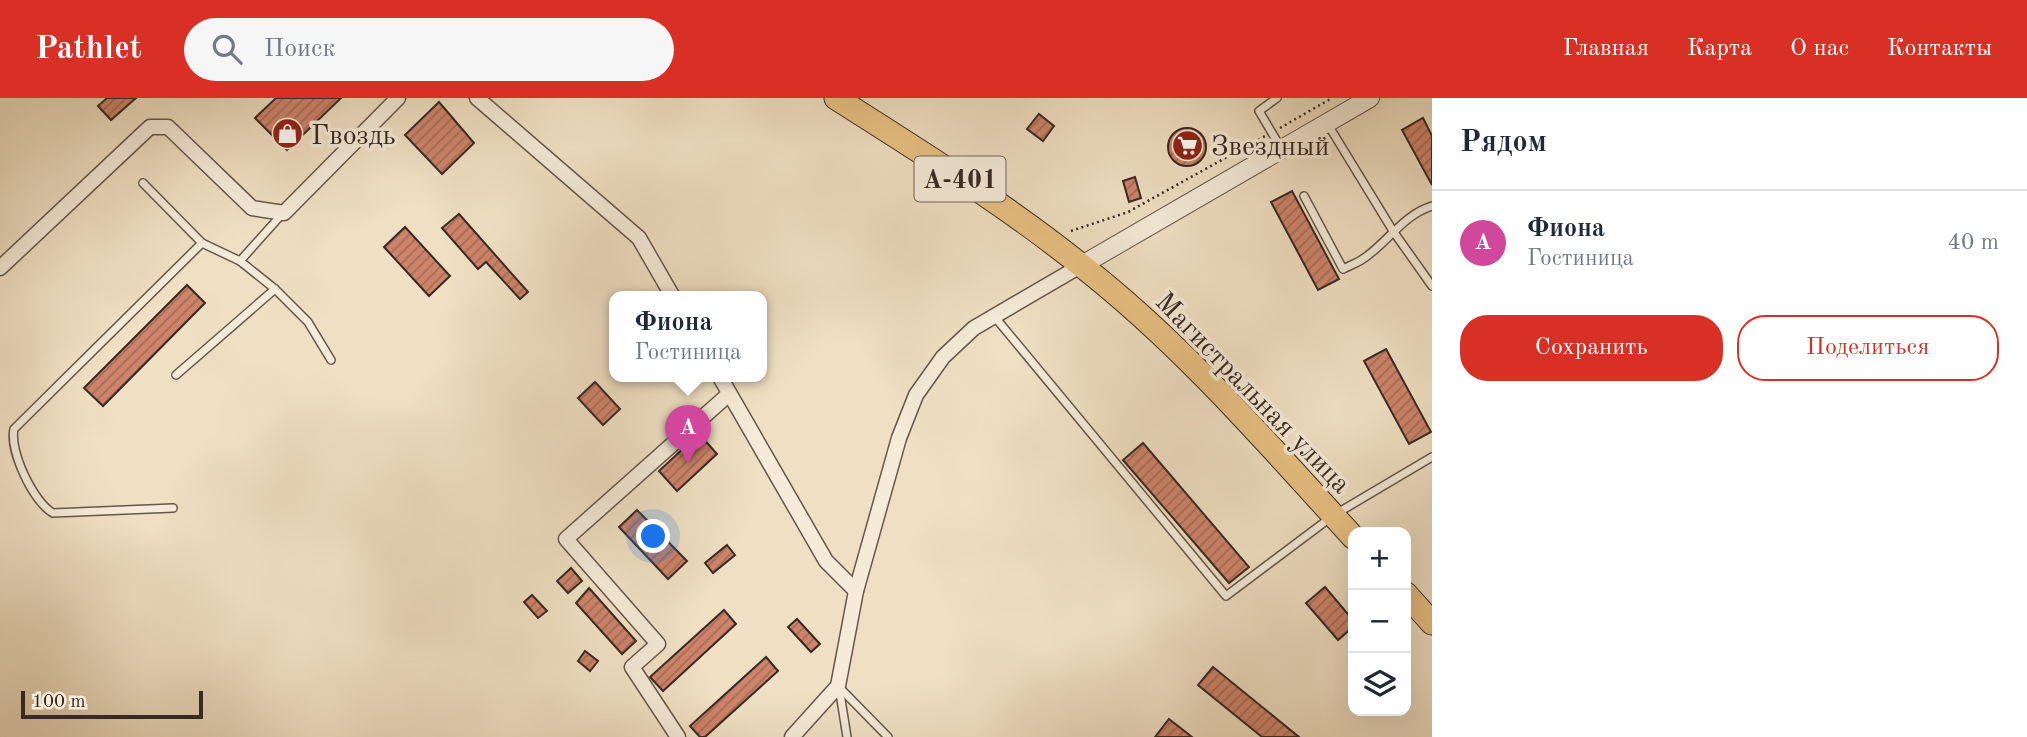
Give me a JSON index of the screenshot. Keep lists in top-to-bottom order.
{
  "streets": {
    "main road": ["А-401", "Магистральная улица"]
  },
  "places": {
    "shop": ["Гвоздь"],
    "supermarket": ["Звездный"]
  },
  "scale_bar": "100 m",
  "page": {
    "header": "Pathlet",
    "search": "Поиск",
    "nav": [
      "Главная",
      "Карта",
      "О нас",
      "Контакты"
    ],
    "heading": "Рядом",
    "list": [
      {
        "mark": "A",
        "name": "Фиона",
        "note": "Гостиница",
        "value": "40 m"
      }
    ],
    "popup": ["Фиона", "Гостиница"],
    "buttons": ["Сохранить", "Поделиться"],
    "pins": "A",
    "map_buttons": ["+", "−"],
    "scale": "100 m"
  }
}
